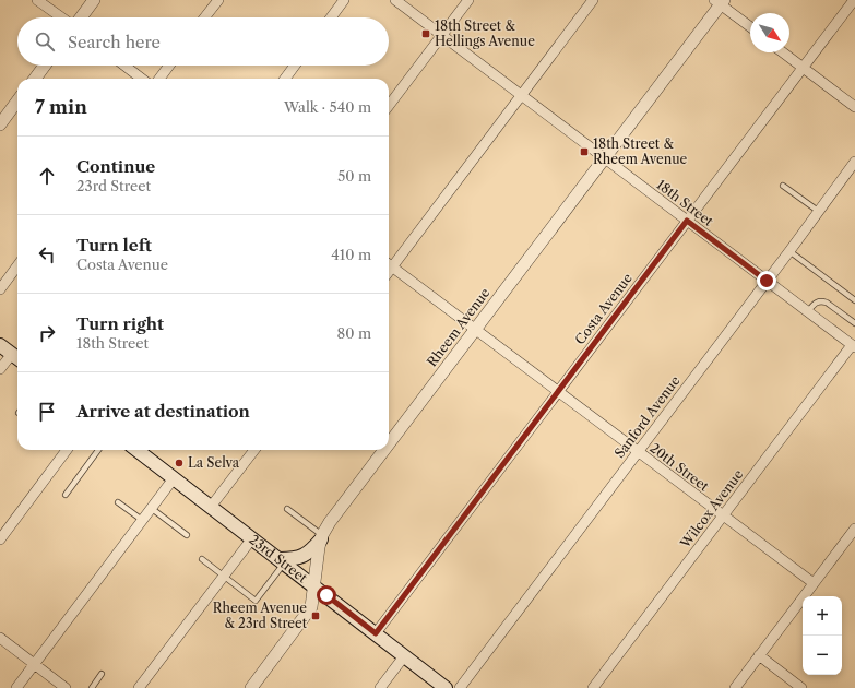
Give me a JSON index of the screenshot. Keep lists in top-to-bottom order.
{
  "streets": {
    "main road": ["23rd Street"],
    "street": [
      "18th Street",
      "Costa Avenue",
      "Rheem Avenue",
      "Sanford Avenue",
      "20th Street",
      "Wilcox Avenue"
    ]
  },
  "crossings": [
    ["18th Street", "Costa Avenue"],
    ["18th Street", "Rheem Avenue"],
    ["18th Street", "Sanford Avenue"],
    ["18th Street", "Wilcox Avenue"],
    ["Costa Avenue", "20th Street"],
    ["Costa Avenue", "23rd Street"],
    ["Rheem Avenue", "20th Street"],
    ["Rheem Avenue", "23rd Street"],
    ["Sanford Avenue", "20th Street"],
    ["20th Street", "Wilcox Avenue"]
  ],
  "places": {
    "transit": ["18th Street & Hellings Avenue", "18th Street & Rheem Avenue", "Rheem Avenue & 23rd Street"],
    "other": ["La Selva"]
  },
  "north": "bottom right",
  "page": {
    "search": "Search here",
    "heading": ["7 min", "Walk · 540 m"],
    "list": [
      ["Continue", "23rd Street", "50 m"],
      ["Turn left", "Costa Avenue", "410 m"],
      ["Turn right", "18th Street", "80 m"],
      "Arrive at destination"
    ],
    "map_buttons": ["+", "−"]
  }
}
